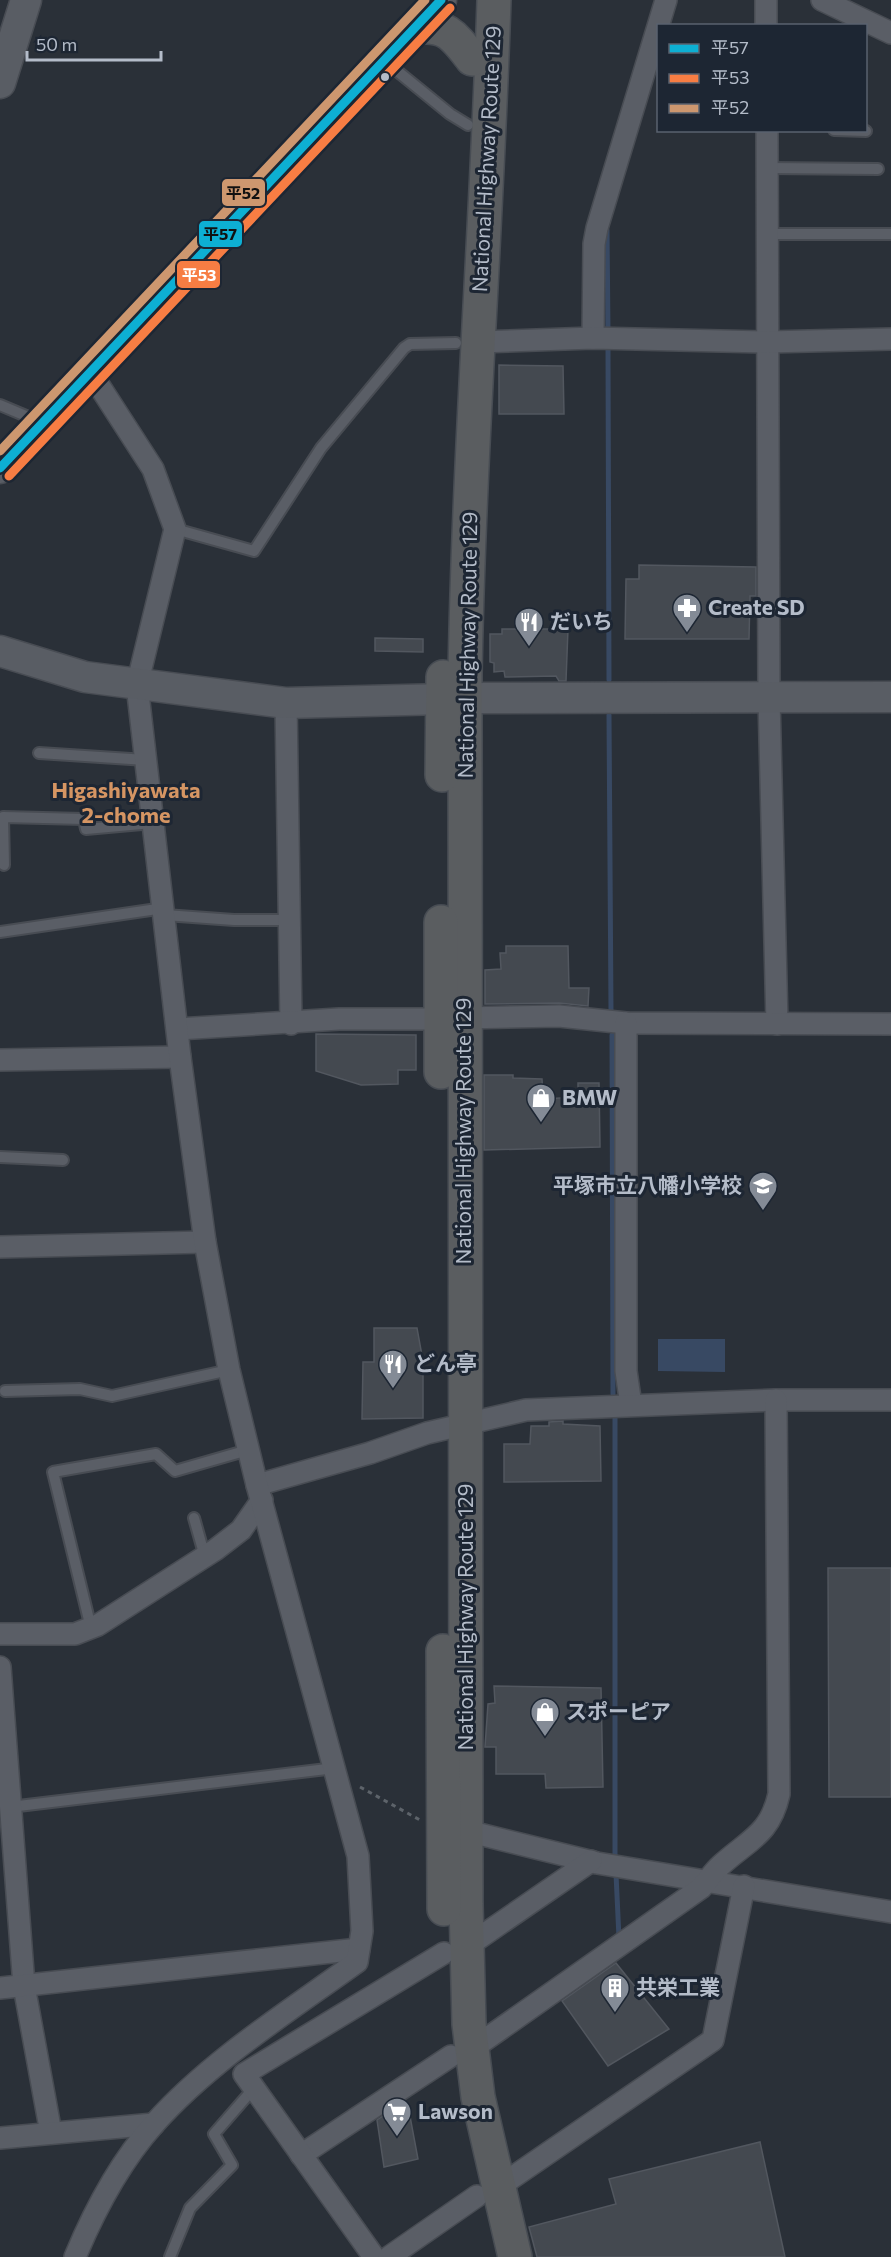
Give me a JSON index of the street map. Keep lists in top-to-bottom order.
{
  "streets": {
    "highway": ["National Highway Route 129"]
  },
  "districts": ["Higashiyawata 2-chome"],
  "places": {
    "pharmacy": ["Create SD"],
    "restaurant": ["だいち", "どん亭"],
    "shop": ["BMW", "スポーピア"],
    "school or university": ["平塚市立八幡小学校"],
    "building": ["共栄工業"],
    "supermarket": ["Lawson"]
  },
  "lines": ["transit line 平57", "transit line 平52", "transit line 平53"],
  "legend": ["平57", "平53", "平52"],
  "scale_bar": "50 m"
}
